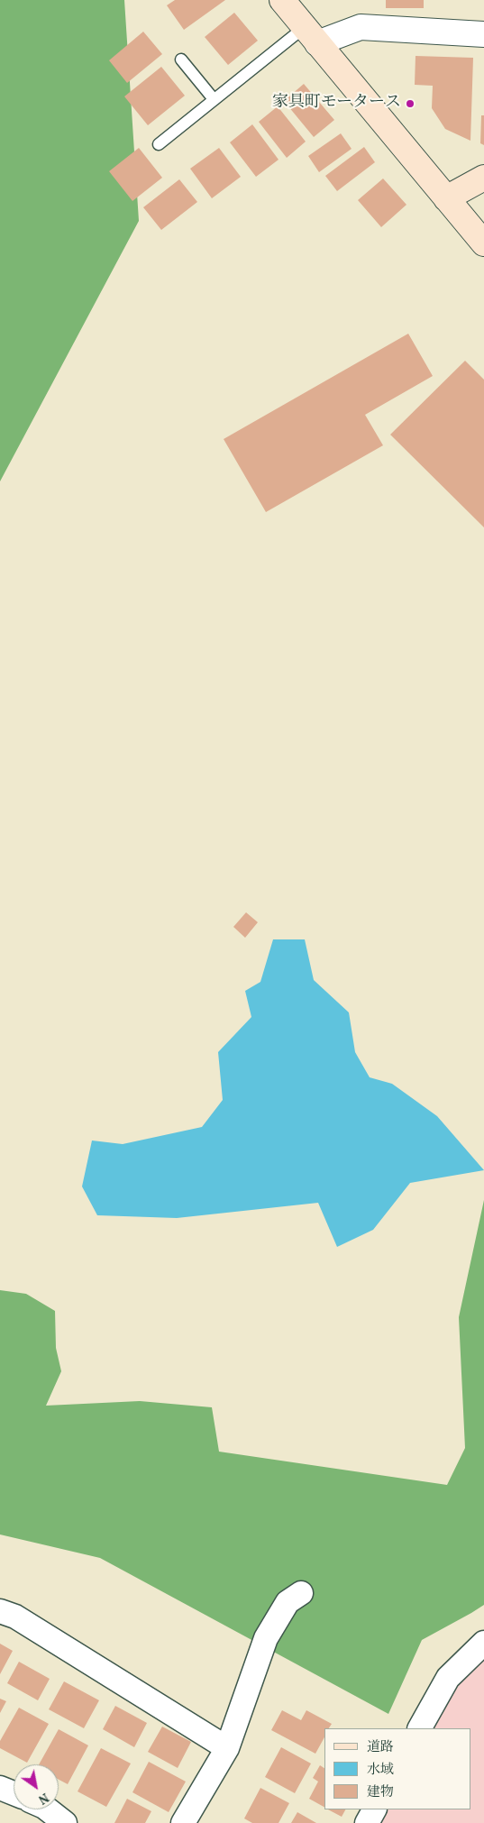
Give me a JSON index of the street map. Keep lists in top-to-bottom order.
{
  "places": ["家具町モータース"],
  "legend": ["道路", "水域", "建物"],
  "north": "bottom right"
}
